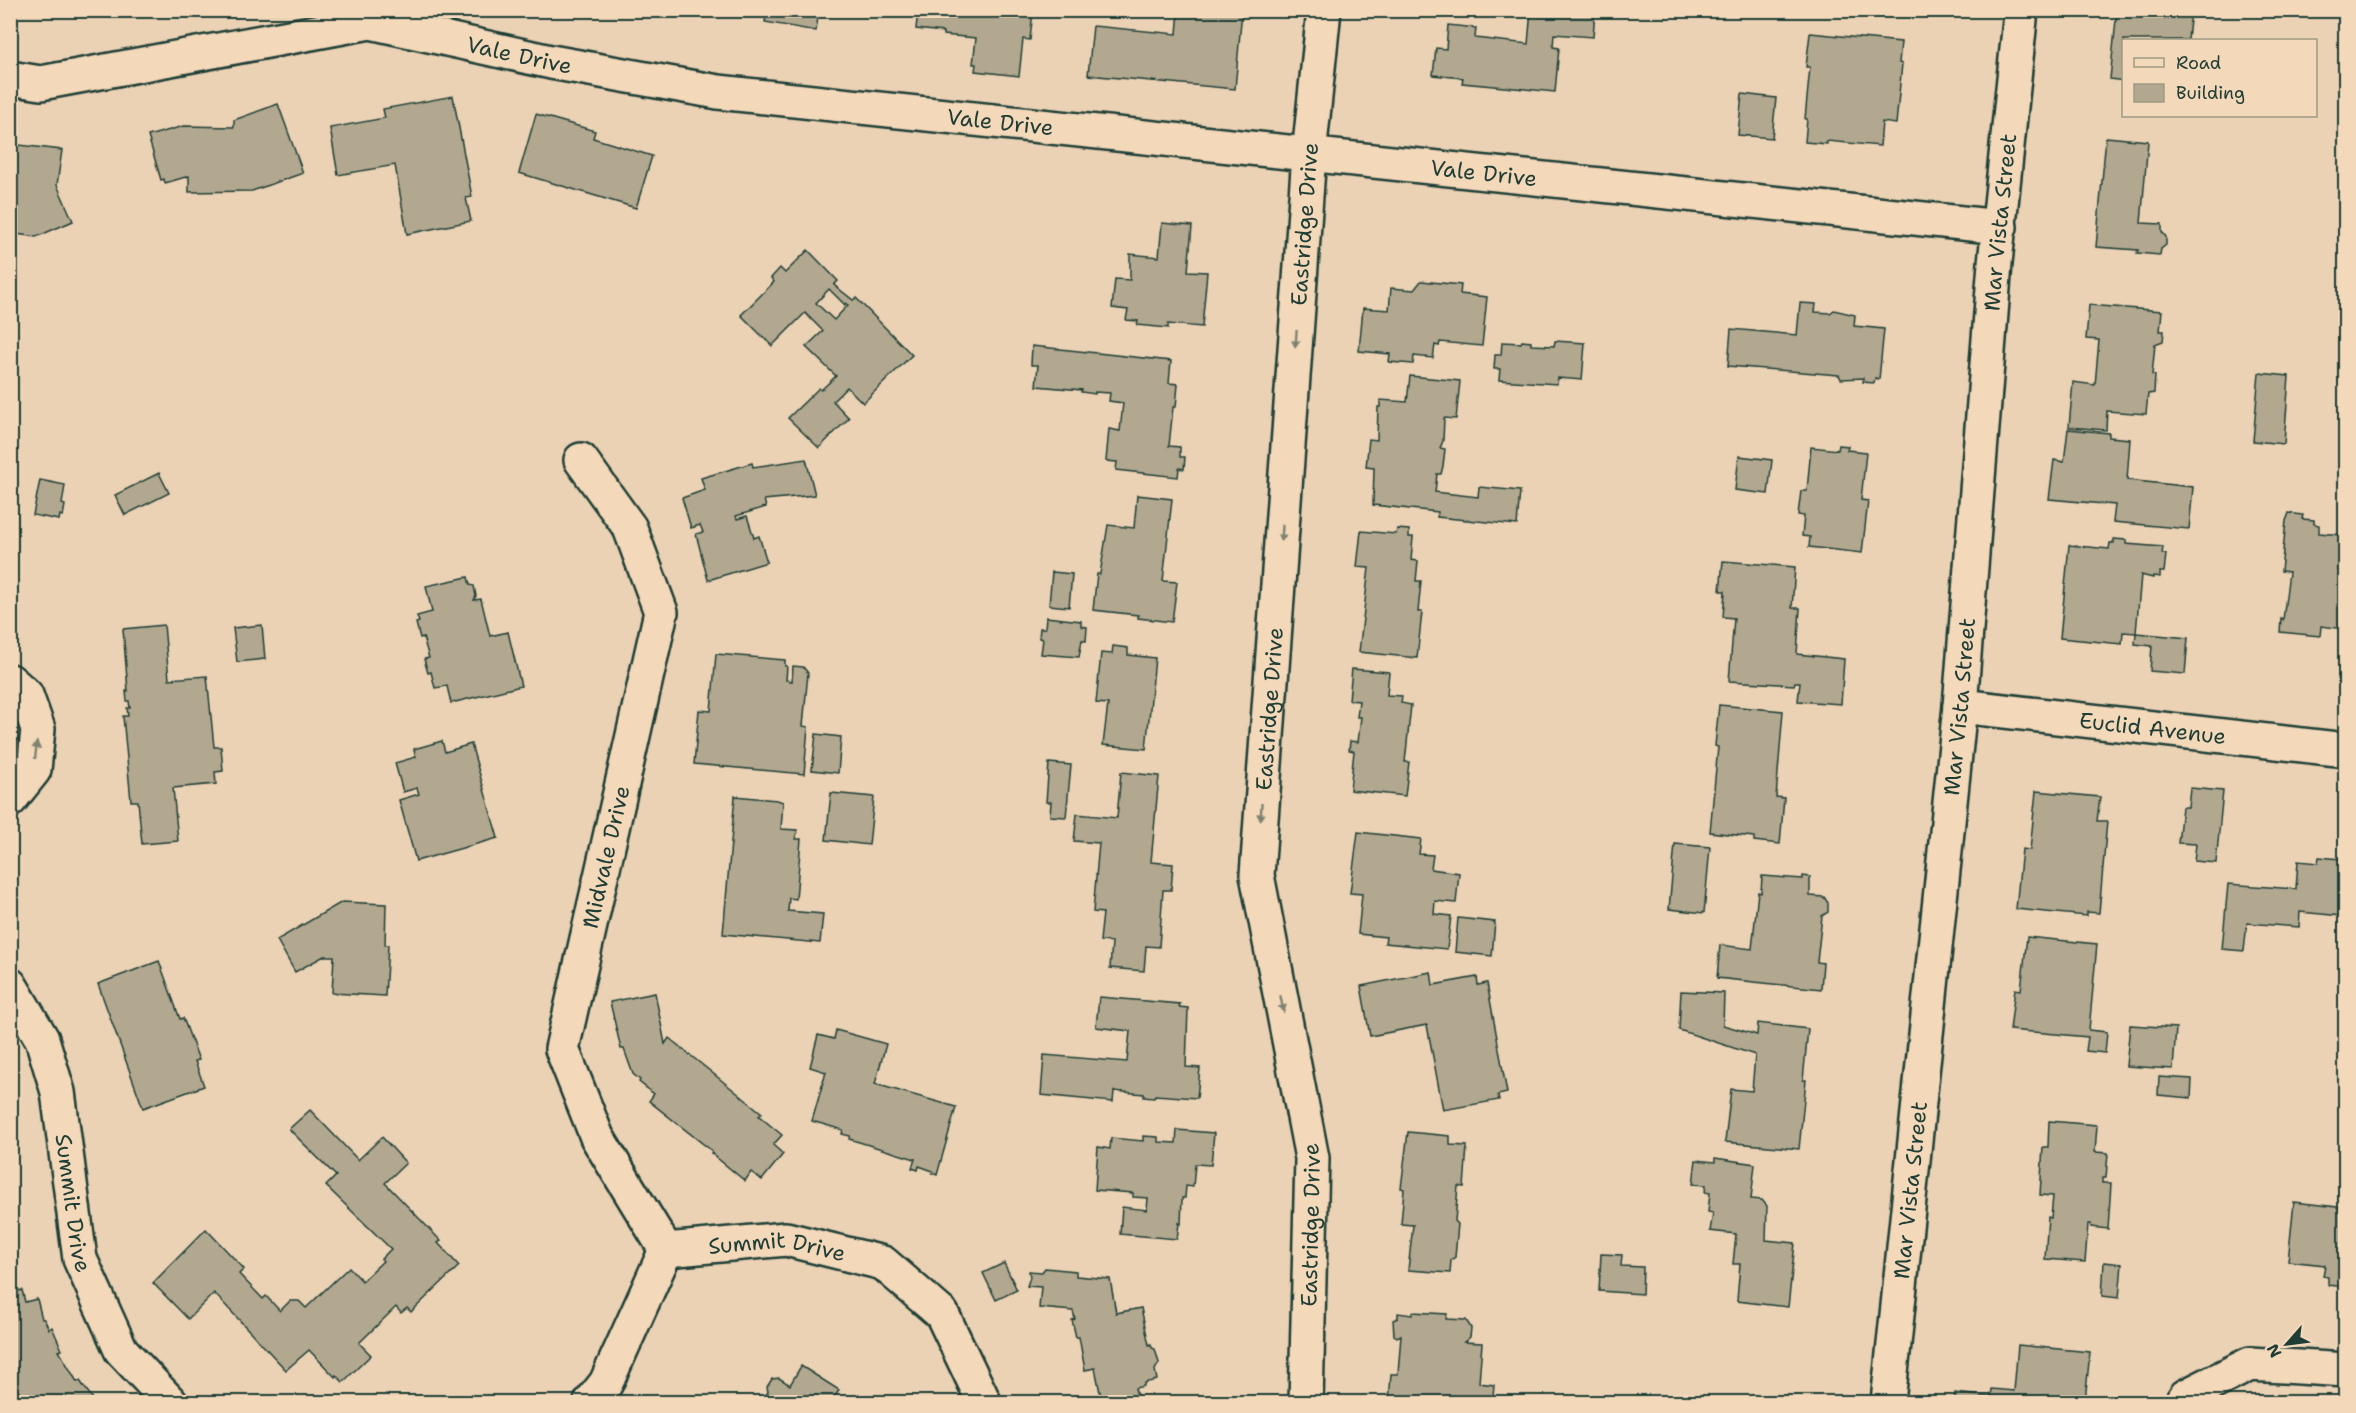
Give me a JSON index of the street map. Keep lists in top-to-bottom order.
{
  "streets": {
    "street": [
      "Vale Drive",
      "Mar Vista Street",
      "Eastridge Drive",
      "Euclid Avenue",
      "Midvale Drive",
      "Summit Drive"
    ]
  },
  "crossings": [
    ["Vale Drive", "Mar Vista Street"],
    ["Vale Drive", "Eastridge Drive"],
    ["Mar Vista Street", "Euclid Avenue"],
    ["Midvale Drive", "Summit Drive"]
  ],
  "one_way": ["Eastridge Drive"],
  "legend": ["Road", "Building"],
  "north": "bottom left"
}
